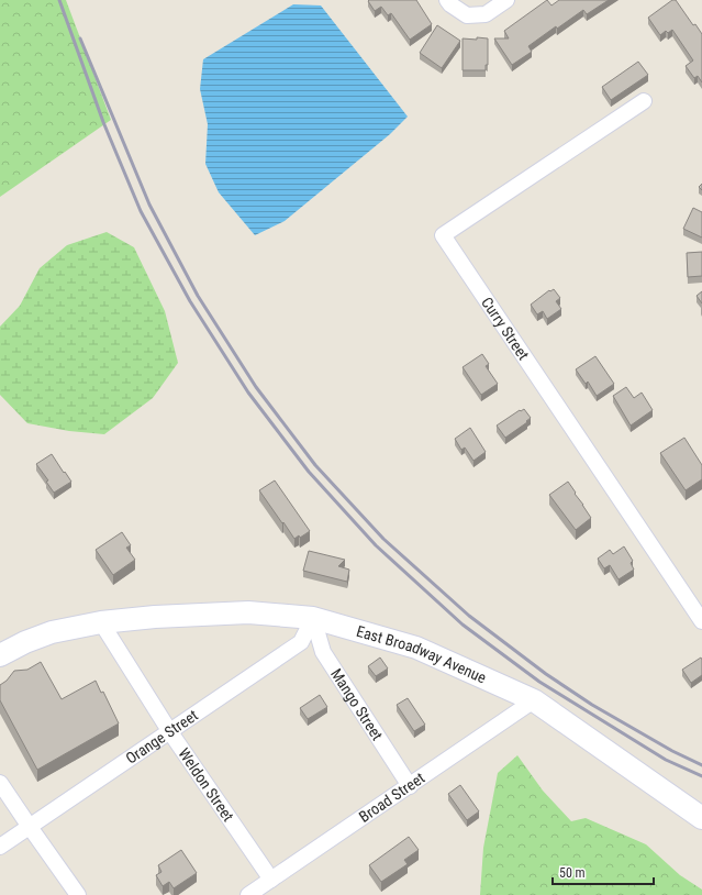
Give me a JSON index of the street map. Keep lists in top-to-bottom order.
{
  "streets": {
    "main road": ["East Broadway Avenue"],
    "street": [
      "Curry Street",
      "Mango Street",
      "Orange Street",
      "Weldon Street",
      "Broad Street"
    ]
  },
  "crossings": [
    ["East Broadway Avenue", "Mango Street"],
    ["East Broadway Avenue", "Orange Street"],
    ["East Broadway Avenue", "Weldon Street"],
    ["East Broadway Avenue", "Broad Street"],
    ["Mango Street", "Orange Street"],
    ["Mango Street", "Broad Street"],
    ["Orange Street", "Weldon Street"],
    ["Weldon Street", "Broad Street"]
  ],
  "scale_bar": "50 m"
}
